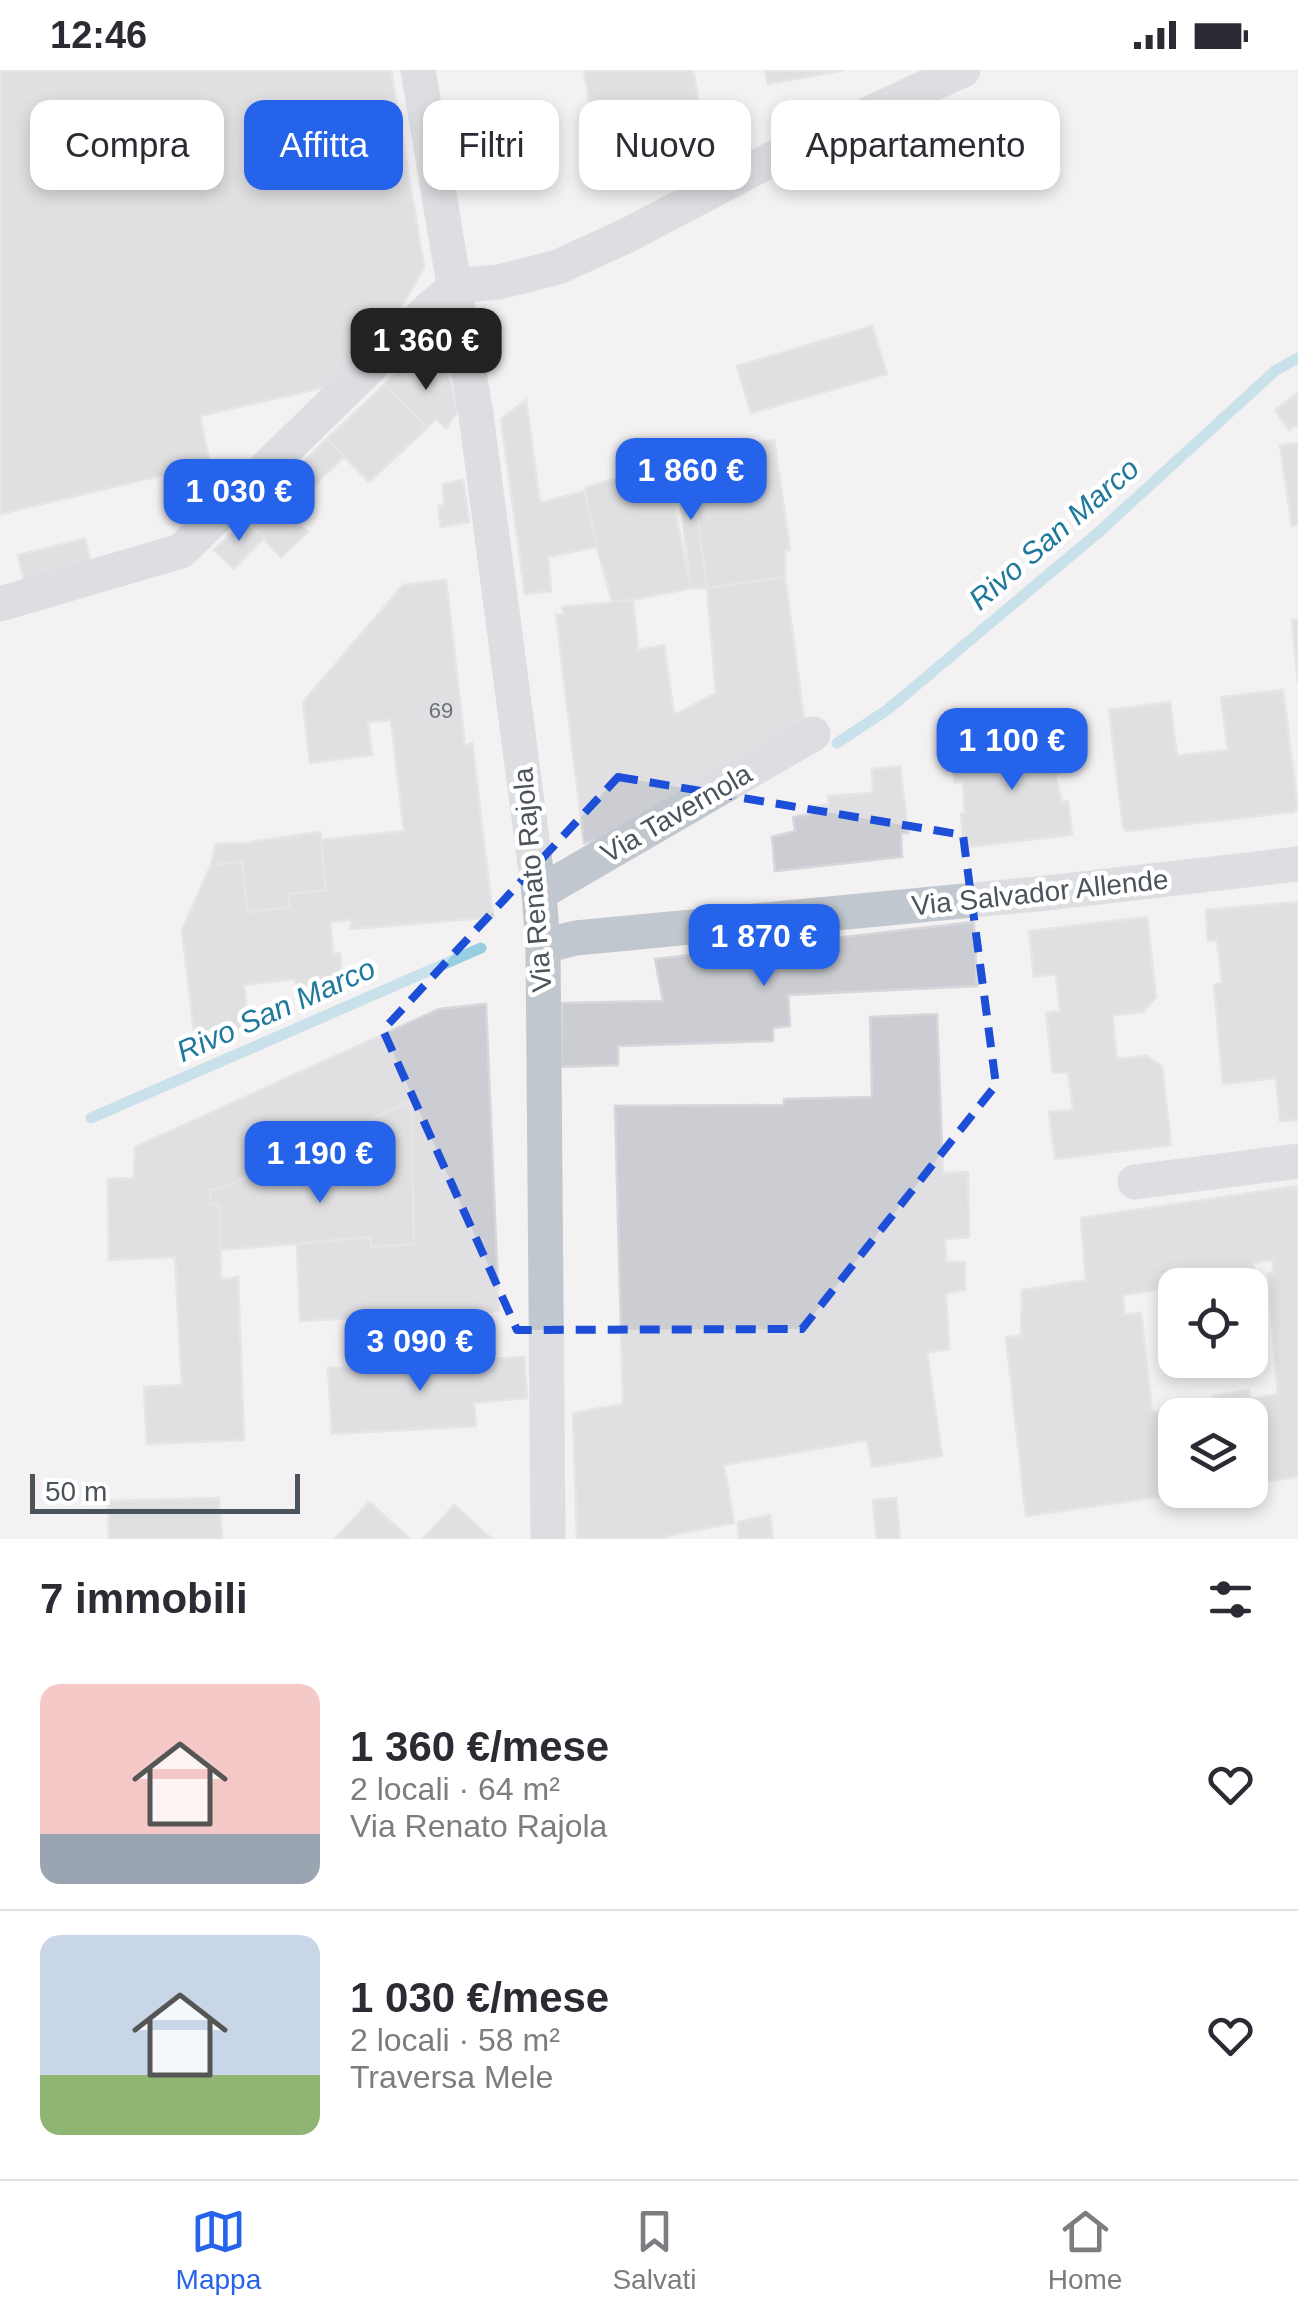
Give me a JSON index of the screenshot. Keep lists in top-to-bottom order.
{
  "streets": {
    "street": ["Via Tavernola", "Via Renato Rajola", "Via Salvador Allende"]
  },
  "crossings": [
    ["Via Tavernola", "Via Renato Rajola"],
    ["Via Renato Rajola", "Via Salvador Allende"]
  ],
  "water": ["Rivo San Marco"],
  "house_numbers": ["69"],
  "scale_bar": "50 m",
  "page": {
    "status": "12:46",
    "chip": [
      "Compra",
      "Affitta",
      "Filtri",
      "Nuovo",
      "Appartamento"
    ],
    "price": [
      "1 360 €",
      "1 860 €",
      "1 030 €",
      "1 100 €",
      "1 870 €",
      "1 190 €",
      "3 090 €"
    ],
    "scale": "50 m",
    "heading": "7 immobili",
    "list": [
      {
        "name": "1 360 €/mese",
        "note": "2 locali · 64 m² · Via Renato Rajola"
      },
      {
        "name": "1 030 €/mese",
        "note": "2 locali · 58 m² · Traversa Mele"
      }
    ],
    "tabs": ["Mappa", "Salvati", "Home"]
  }
}
